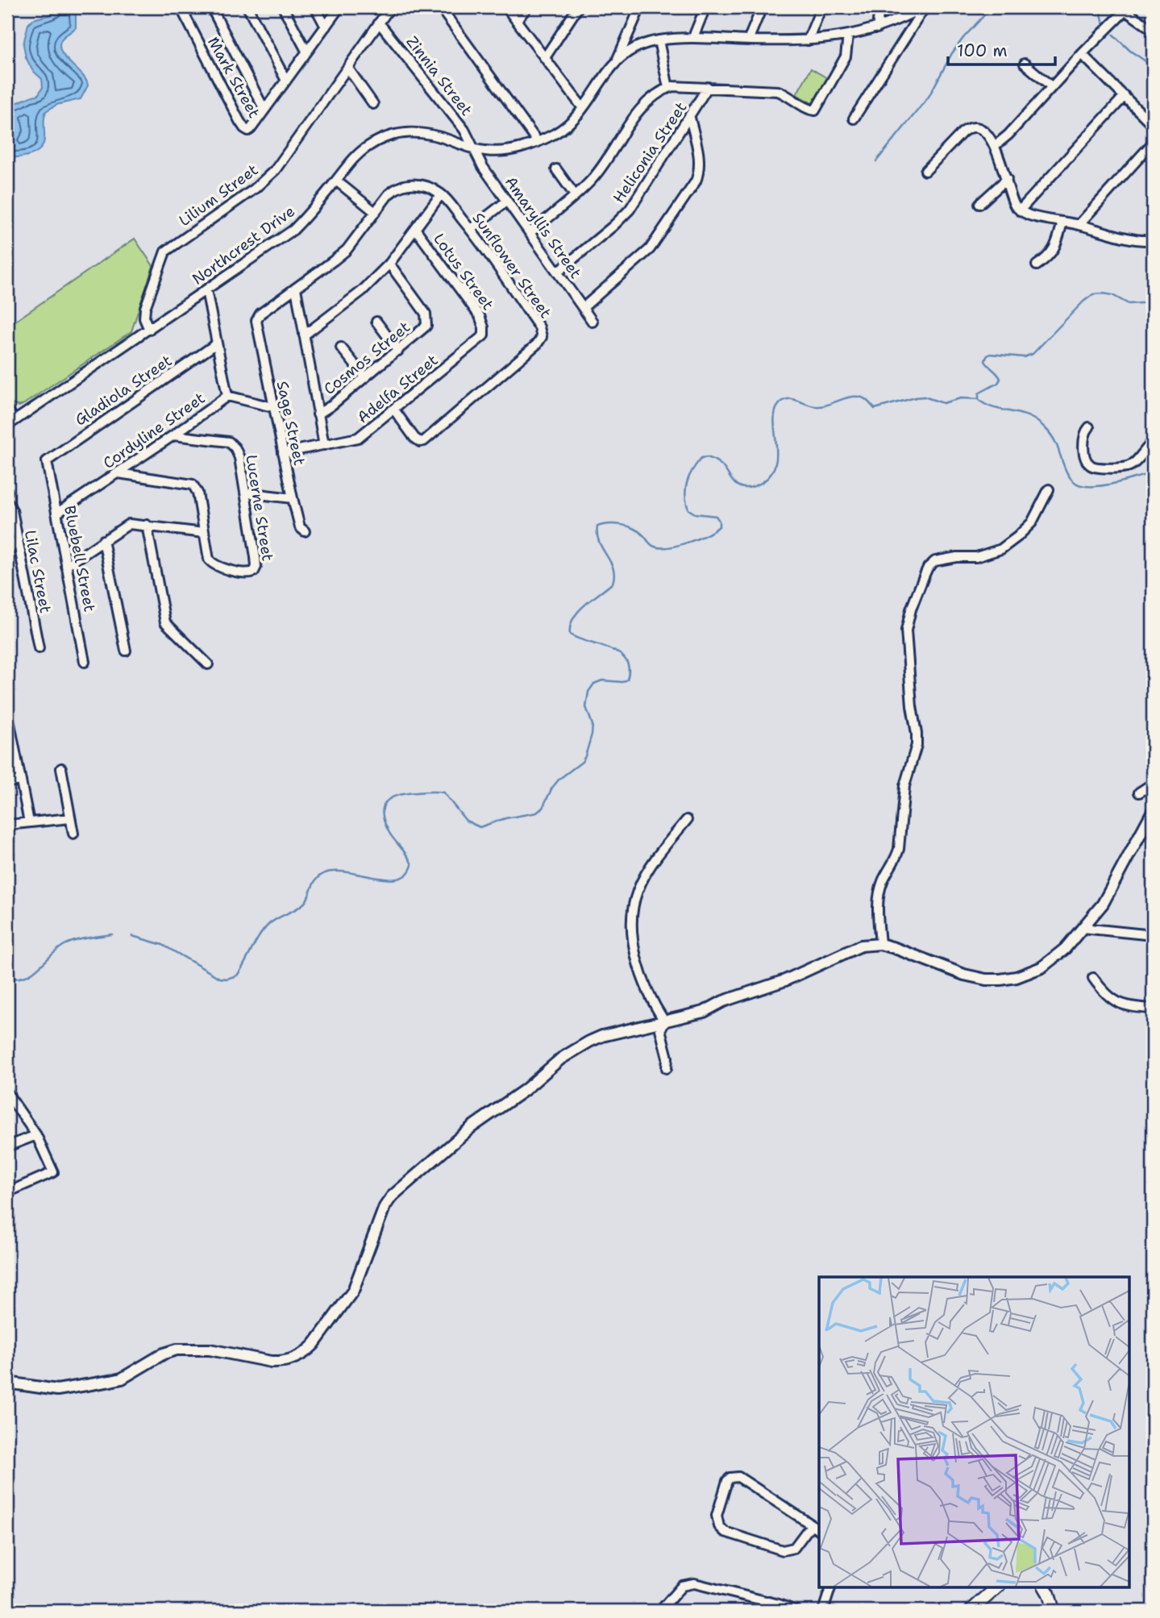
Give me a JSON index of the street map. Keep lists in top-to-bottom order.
{
  "streets": {
    "street": [
      "Zinnia Street",
      "Mark Street",
      "Heliconia Street",
      "Lilium Street",
      "Amaryllis Street",
      "Northcrest Drive",
      "Sunflower Street",
      "Lotus Street",
      "Cosmos Street",
      "Adelfa Street",
      "Gladiola Street",
      "Sage Street",
      "Cordyline Street",
      "Lucerne Street",
      "Bluebell Street",
      "Lilac Street"
    ]
  },
  "crossings": [
    ["Zinnia Street", "Lilium Street"],
    ["Zinnia Street", "Amaryllis Street"],
    ["Zinnia Street", "Northcrest Drive"],
    ["Heliconia Street", "Amaryllis Street"],
    ["Lilium Street", "Northcrest Drive"],
    ["Amaryllis Street", "Northcrest Drive"],
    ["Sunflower Street", "Adelfa Street"],
    ["Lotus Street", "Adelfa Street"],
    ["Adelfa Street", "Sage Street"],
    ["Gladiola Street", "Bluebell Street"],
    ["Sage Street", "Cordyline Street"],
    ["Cordyline Street", "Lucerne Street"],
    ["Cordyline Street", "Bluebell Street"]
  ],
  "scale_bar": "100 m"
}
